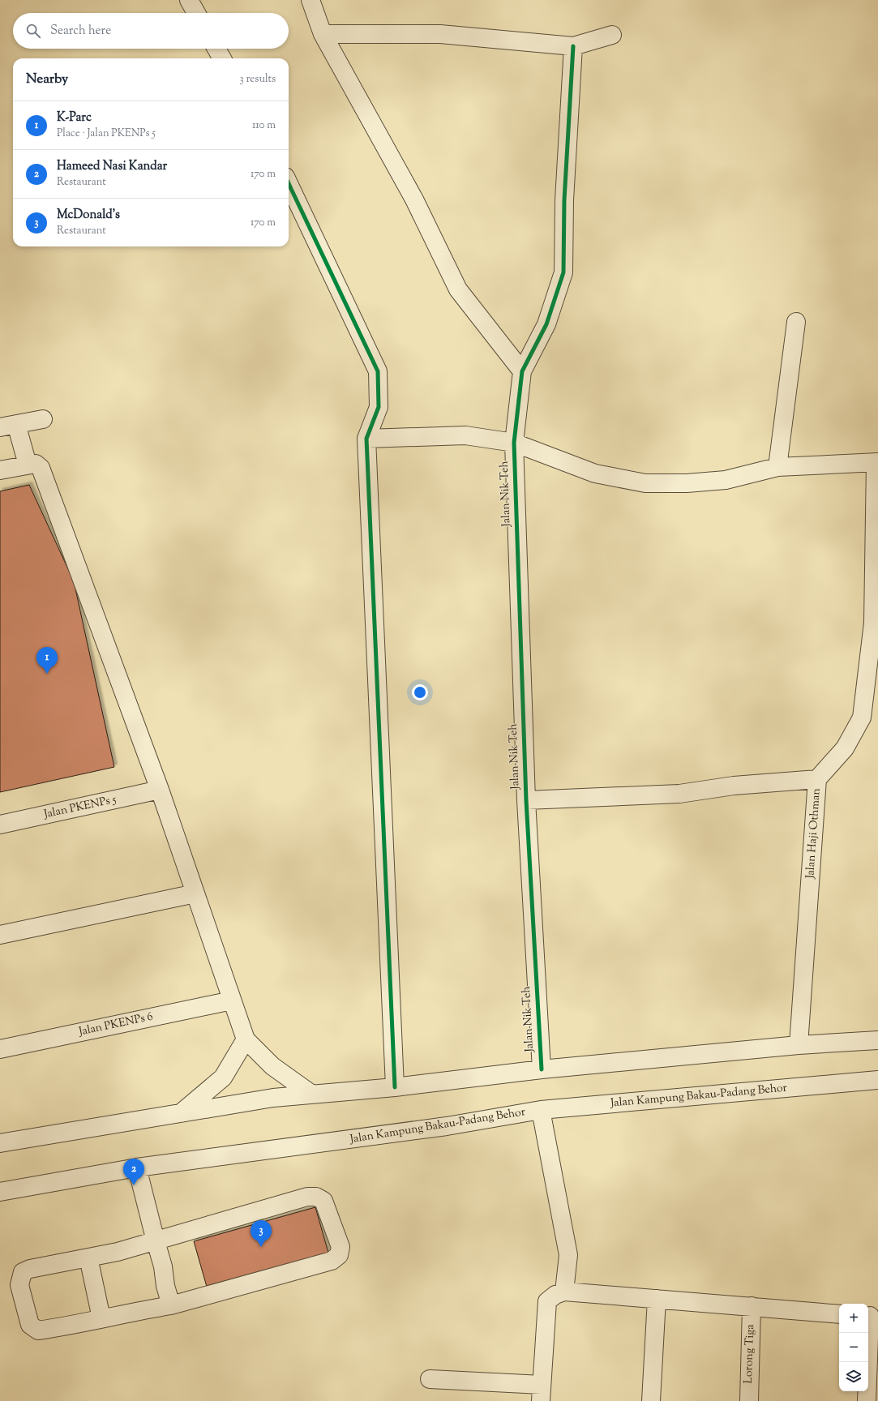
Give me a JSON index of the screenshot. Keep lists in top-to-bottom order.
{
  "streets": {
    "street": [
      "Jalan Nik Teh",
      "Jalan PKENPs 5",
      "Jalan Haji Othman",
      "Jalan PKENPs 6",
      "Jalan Kampung Bakau-Padang Behor",
      "Lorong Tiga"
    ]
  },
  "page": {
    "search": "Search here",
    "heading": ["Nearby", "3 results"],
    "list": [
      {
        "mark": "1",
        "name": "K-Parc",
        "note": "Place · Jalan PKENPs 5",
        "value": "110 m"
      },
      {
        "mark": "2",
        "name": "Hameed Nasi Kandar",
        "note": "Restaurant",
        "value": "170 m"
      },
      {
        "mark": "3",
        "name": "McDonald's",
        "note": "Restaurant",
        "value": "170 m"
      }
    ],
    "pins": ["1", "2", "3"],
    "map_buttons": ["+", "−"]
  }
}
